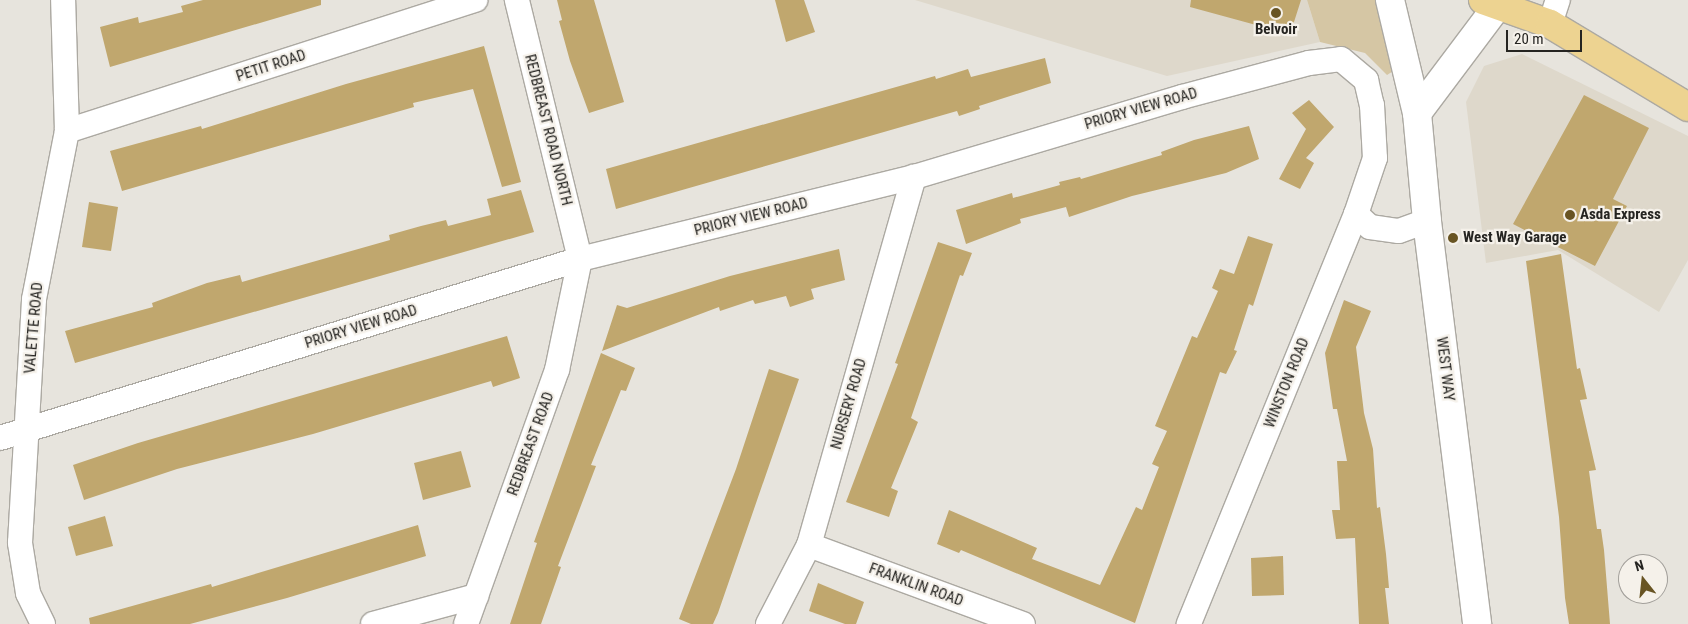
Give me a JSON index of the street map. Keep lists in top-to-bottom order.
{
  "streets": {
    "street": [
      "PETIT ROAD",
      "PRIORY VIEW ROAD",
      "REDBREAST ROAD NORTH",
      "VALETTE ROAD",
      "WEST WAY",
      "WINSTON ROAD",
      "NURSERY ROAD",
      "REDBREAST ROAD",
      "FRANKLIN ROAD"
    ]
  },
  "crossings": [
    ["PETIT ROAD", "VALETTE ROAD"],
    ["PRIORY VIEW ROAD", "REDBREAST ROAD NORTH"],
    ["PRIORY VIEW ROAD", "VALETTE ROAD"],
    ["PRIORY VIEW ROAD", "WINSTON ROAD"],
    ["PRIORY VIEW ROAD", "NURSERY ROAD"],
    ["PRIORY VIEW ROAD", "REDBREAST ROAD"],
    ["REDBREAST ROAD NORTH", "REDBREAST ROAD"],
    ["NURSERY ROAD", "FRANKLIN ROAD"]
  ],
  "places": ["Belvoir", "Asda Express", "West Way Garage"],
  "scale_bar": "20 m",
  "north": "top"
}
